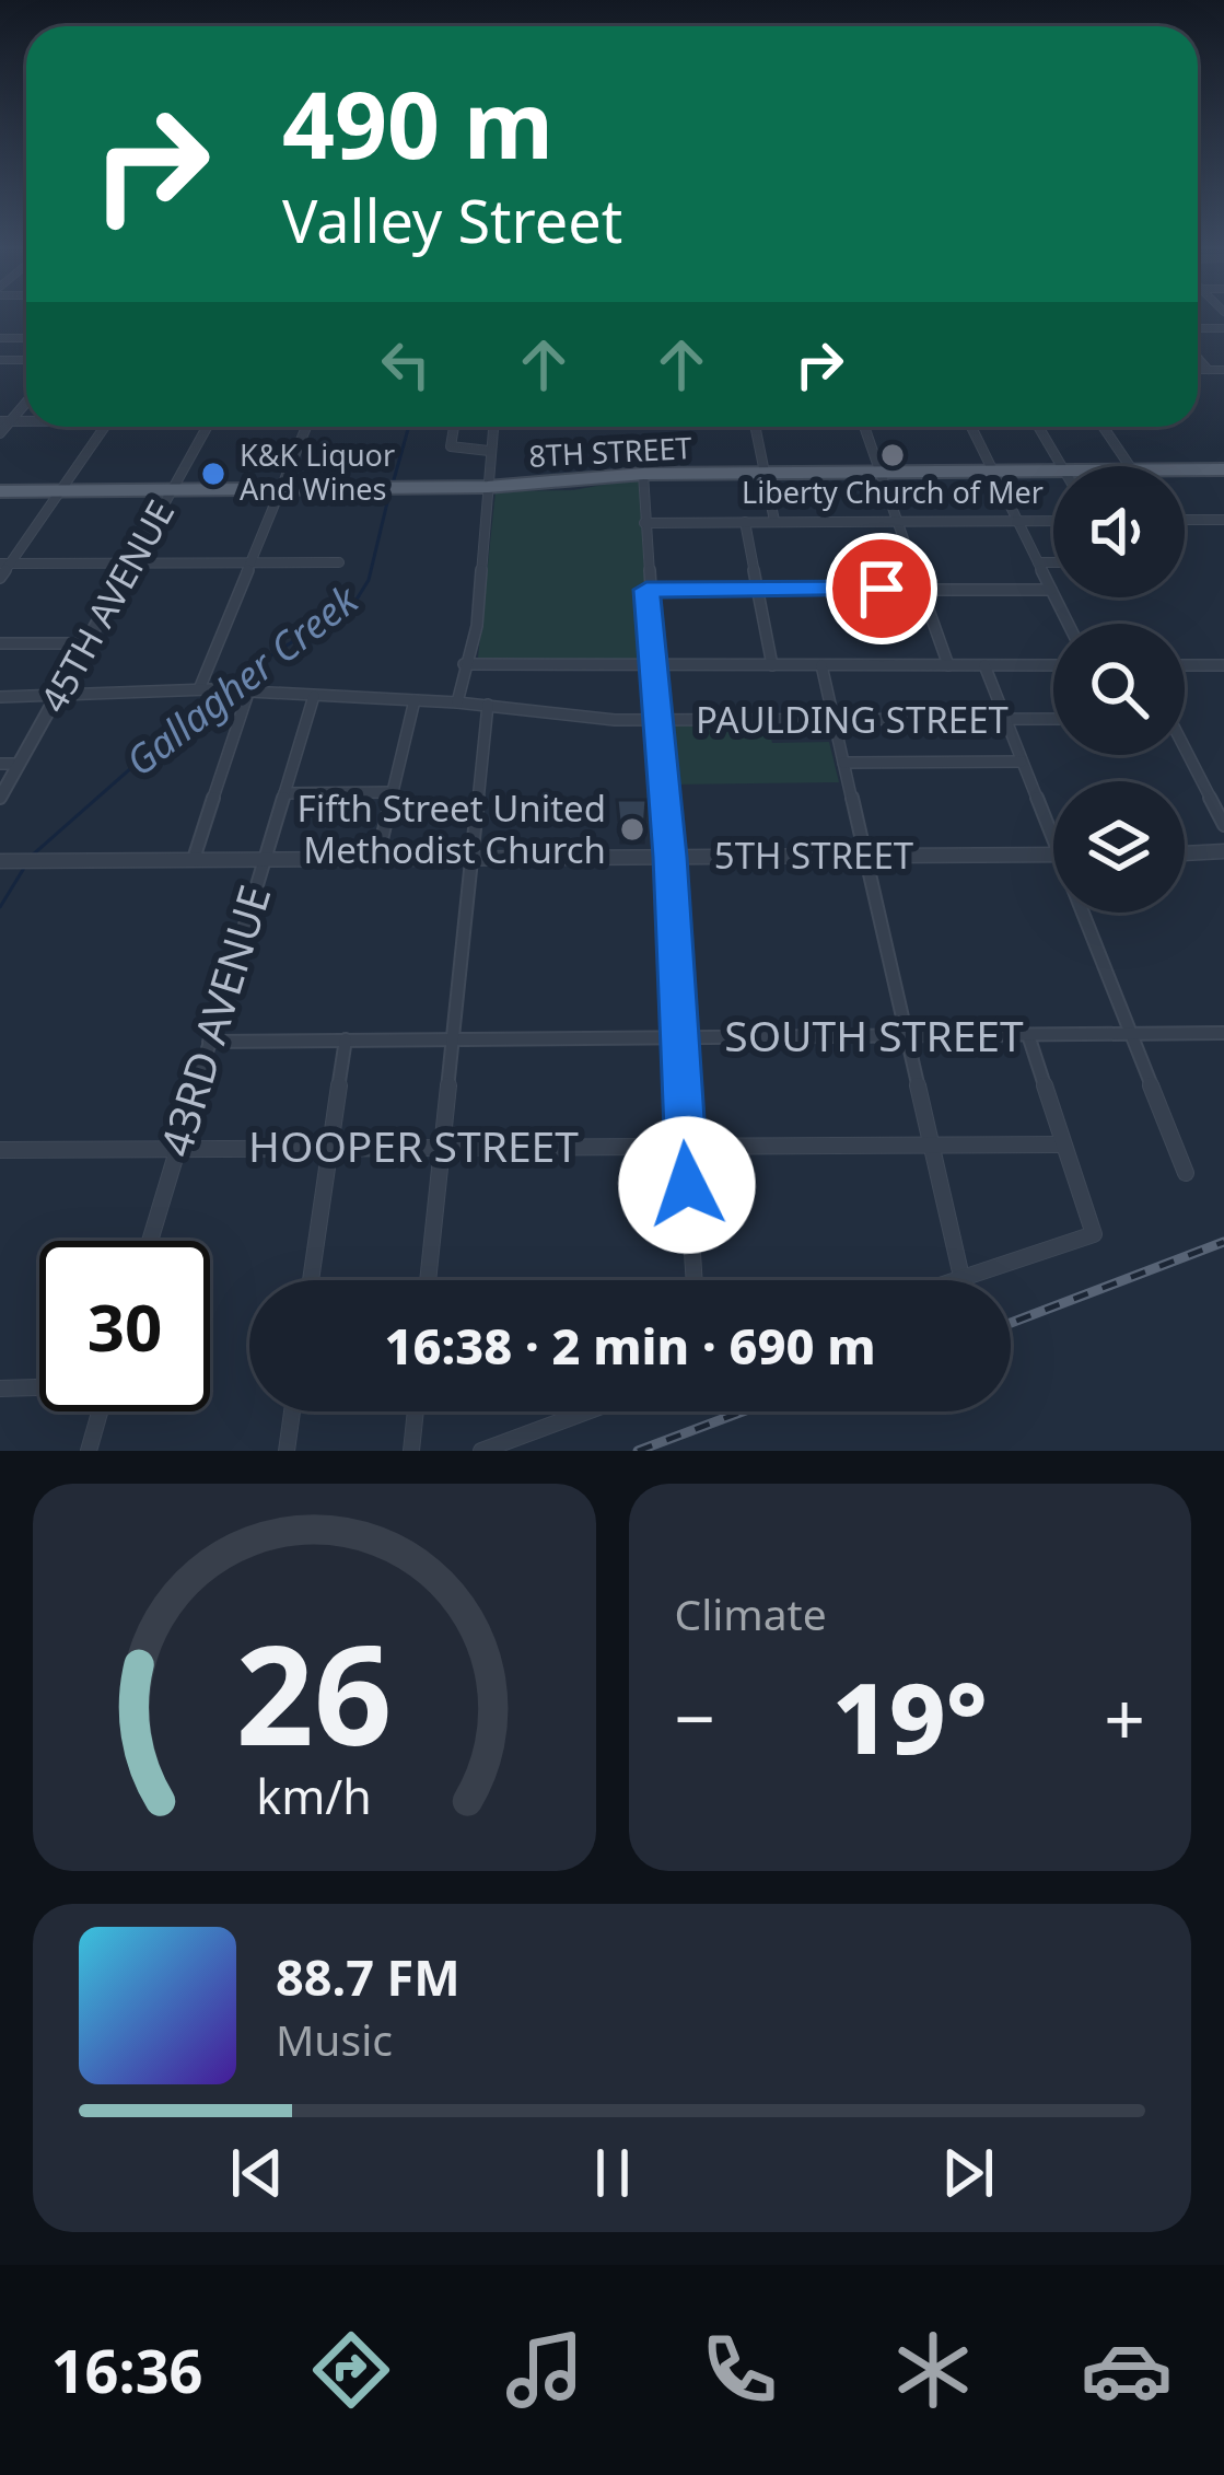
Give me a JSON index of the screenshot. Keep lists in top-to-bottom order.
{
  "streets": {
    "main road": ["8TH STREET"],
    "street": [
      "45TH AVENUE",
      "PAULDING STREET",
      "5TH STREET",
      "43RD AVENUE",
      "SOUTH STREET",
      "HOOPER STREET"
    ]
  },
  "crossings": [
    ["8TH STREET", "45TH AVENUE"],
    ["45TH AVENUE", "PAULDING STREET"],
    ["PAULDING STREET", "43RD AVENUE"],
    ["5TH STREET", "43RD AVENUE"],
    ["43RD AVENUE", "SOUTH STREET"],
    ["43RD AVENUE", "HOOPER STREET"]
  ],
  "water": ["Gallagher Creek"],
  "places": ["Liberty Church of Mer", "K&K Liquor And Wines", "Fifth Street United Methodist Church"],
  "page": {
    "turn": ["490 m", "Valley Street"],
    "limit": "30",
    "trip": "16:38 · 2 min · 690 m",
    "tile": "Climate",
    "heat": ["−", "19°", "+"],
    "song": ["88.7 FM", "Music"],
    "tabs": "16:36",
    "gauge": ["26", "km/h"]
  }
}
